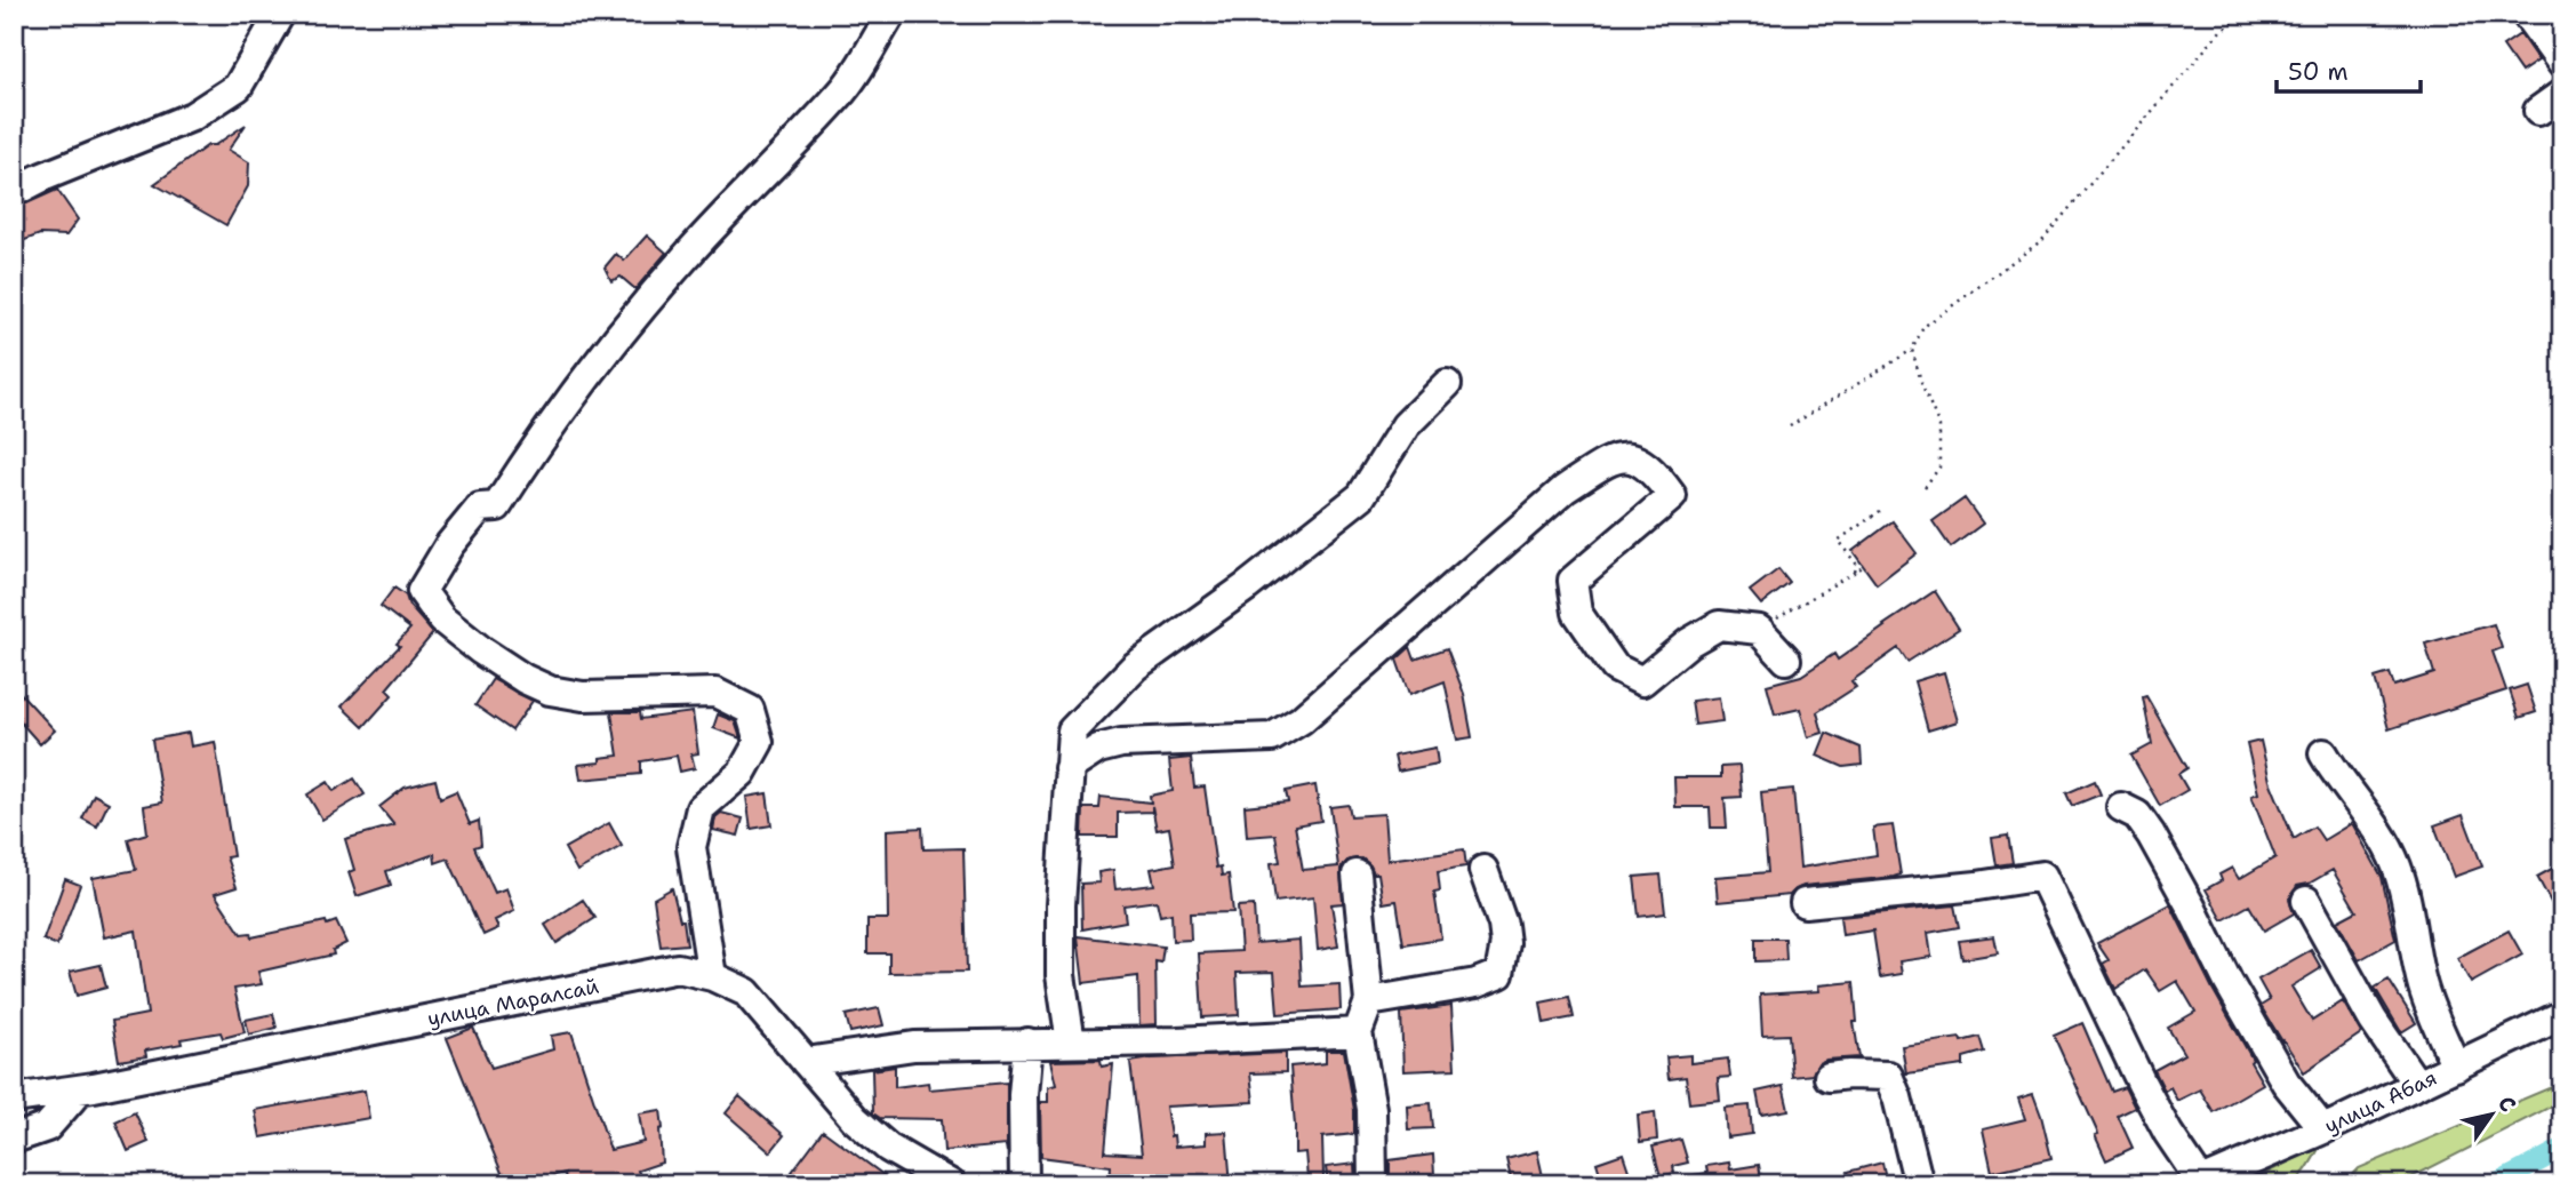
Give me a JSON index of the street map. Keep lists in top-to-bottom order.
{
  "streets": {
    "street": ["улица Маралсай", "улица Абая"]
  },
  "scale_bar": "50 m",
  "north": "top right"
}
